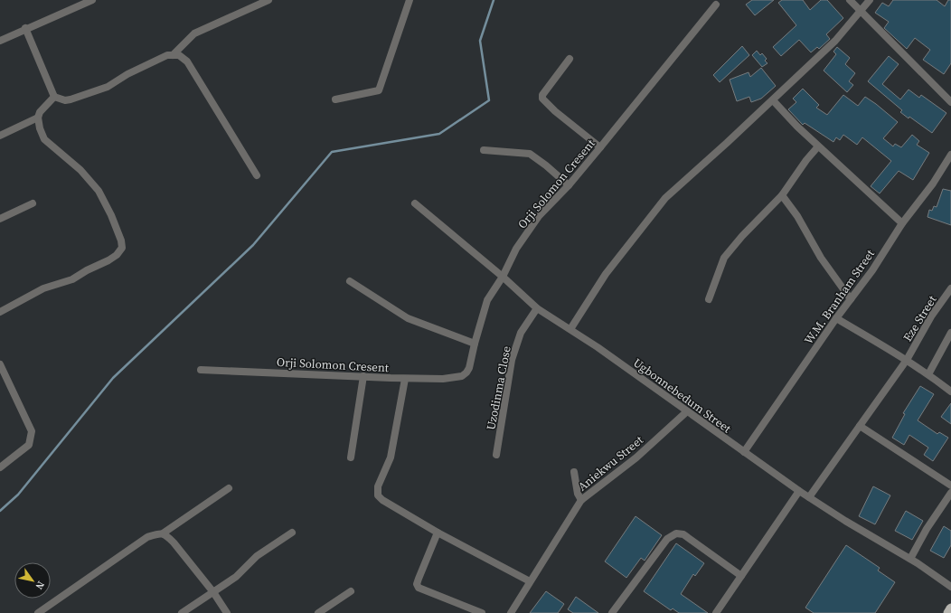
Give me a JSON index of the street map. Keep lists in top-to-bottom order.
{
  "streets": {
    "street": [
      "Orji Solomon Cresent",
      "W.M. Branham Street",
      "Eze Street",
      "Uzodinma Close",
      "Ugbonnebedum Street",
      "Aniekwu Street"
    ]
  },
  "crossings": [
    ["Orji Solomon Cresent", "Ugbonnebedum Street"],
    ["W.M. Branham Street", "Ugbonnebedum Street"],
    ["Eze Street", "Ugbonnebedum Street"],
    ["Uzodinma Close", "Ugbonnebedum Street"],
    ["Ugbonnebedum Street", "Aniekwu Street"]
  ],
  "north": "bottom right"
}
